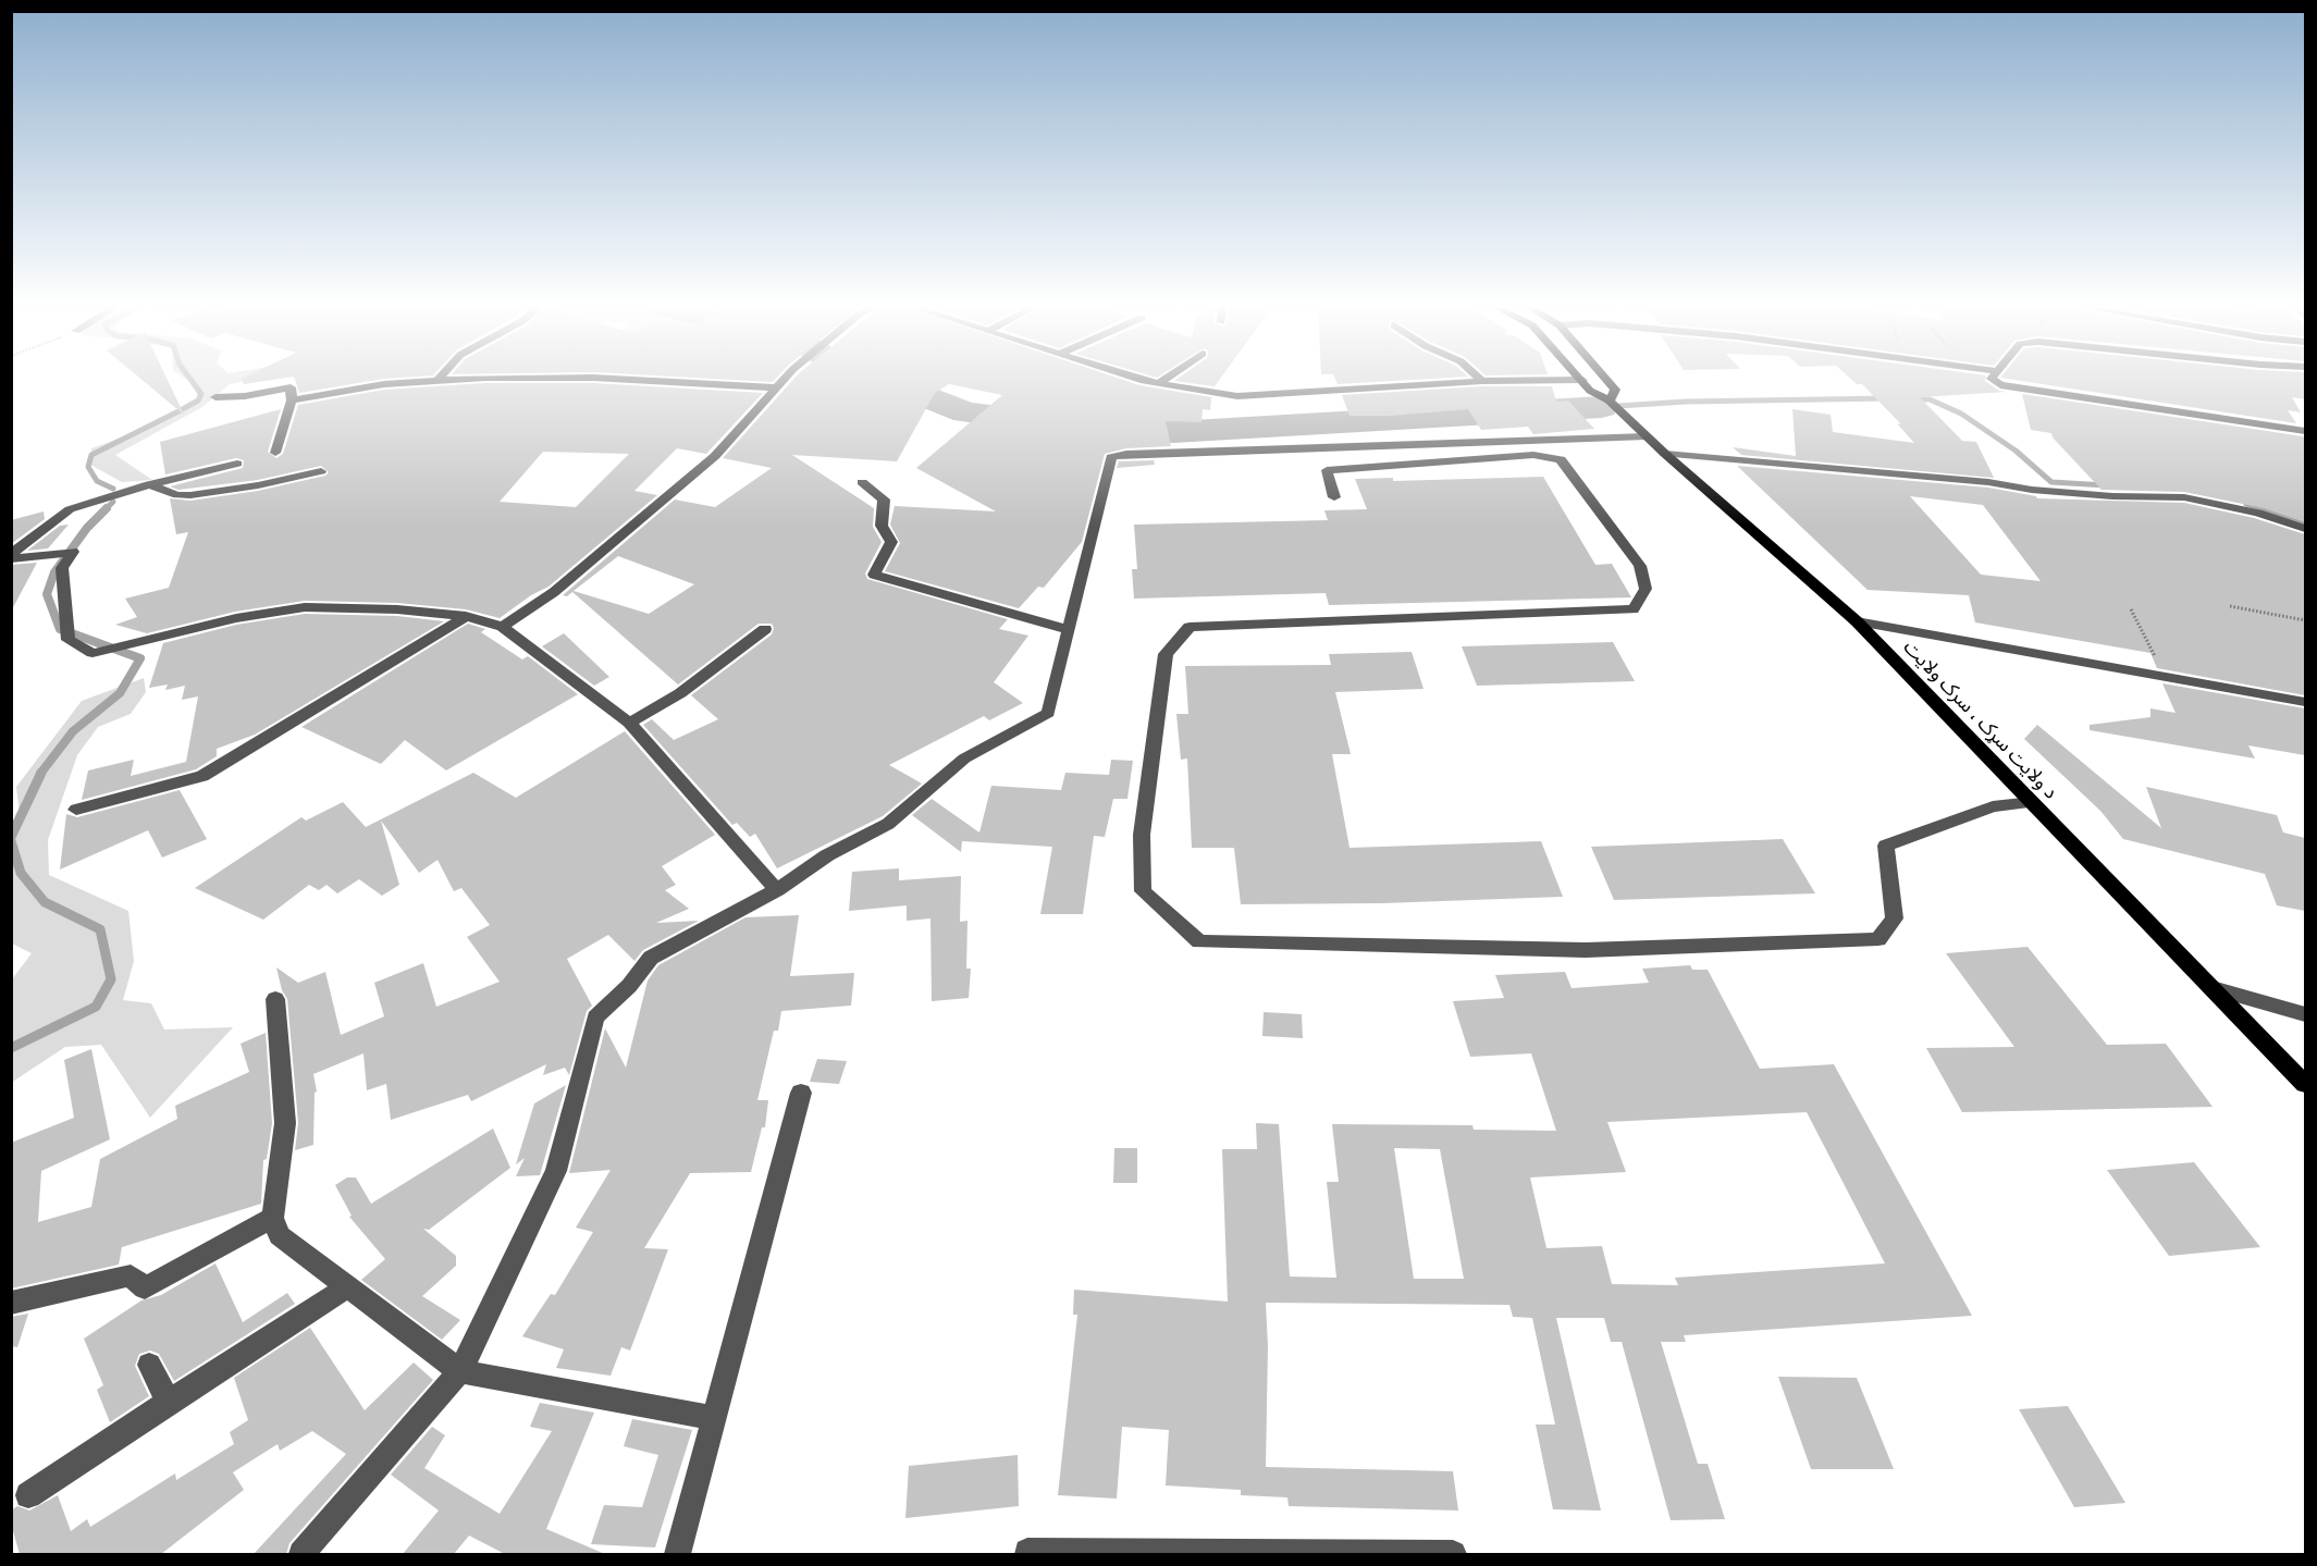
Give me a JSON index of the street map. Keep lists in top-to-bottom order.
{
  "streets": {
    "main road": ["د ولایت سړک ، سرک ولایت"]
  }
}
